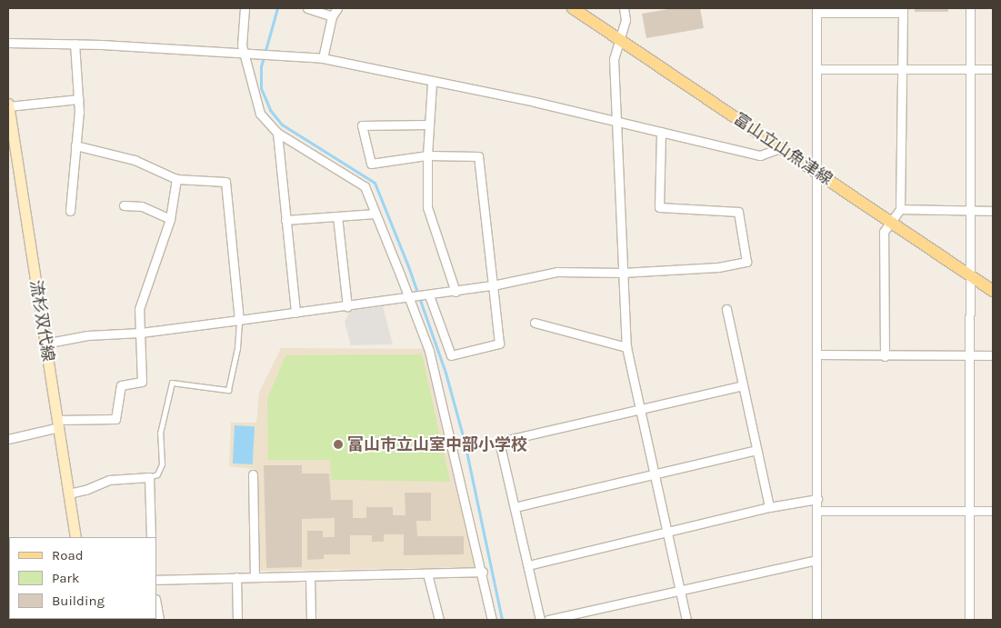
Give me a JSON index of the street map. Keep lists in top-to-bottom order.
{
  "streets": {
    "main road": ["富山立山魚津線", "流杉双代線"]
  },
  "places": ["富山市立山室中部小学校"],
  "legend": ["Road", "Park", "Building"]
}
